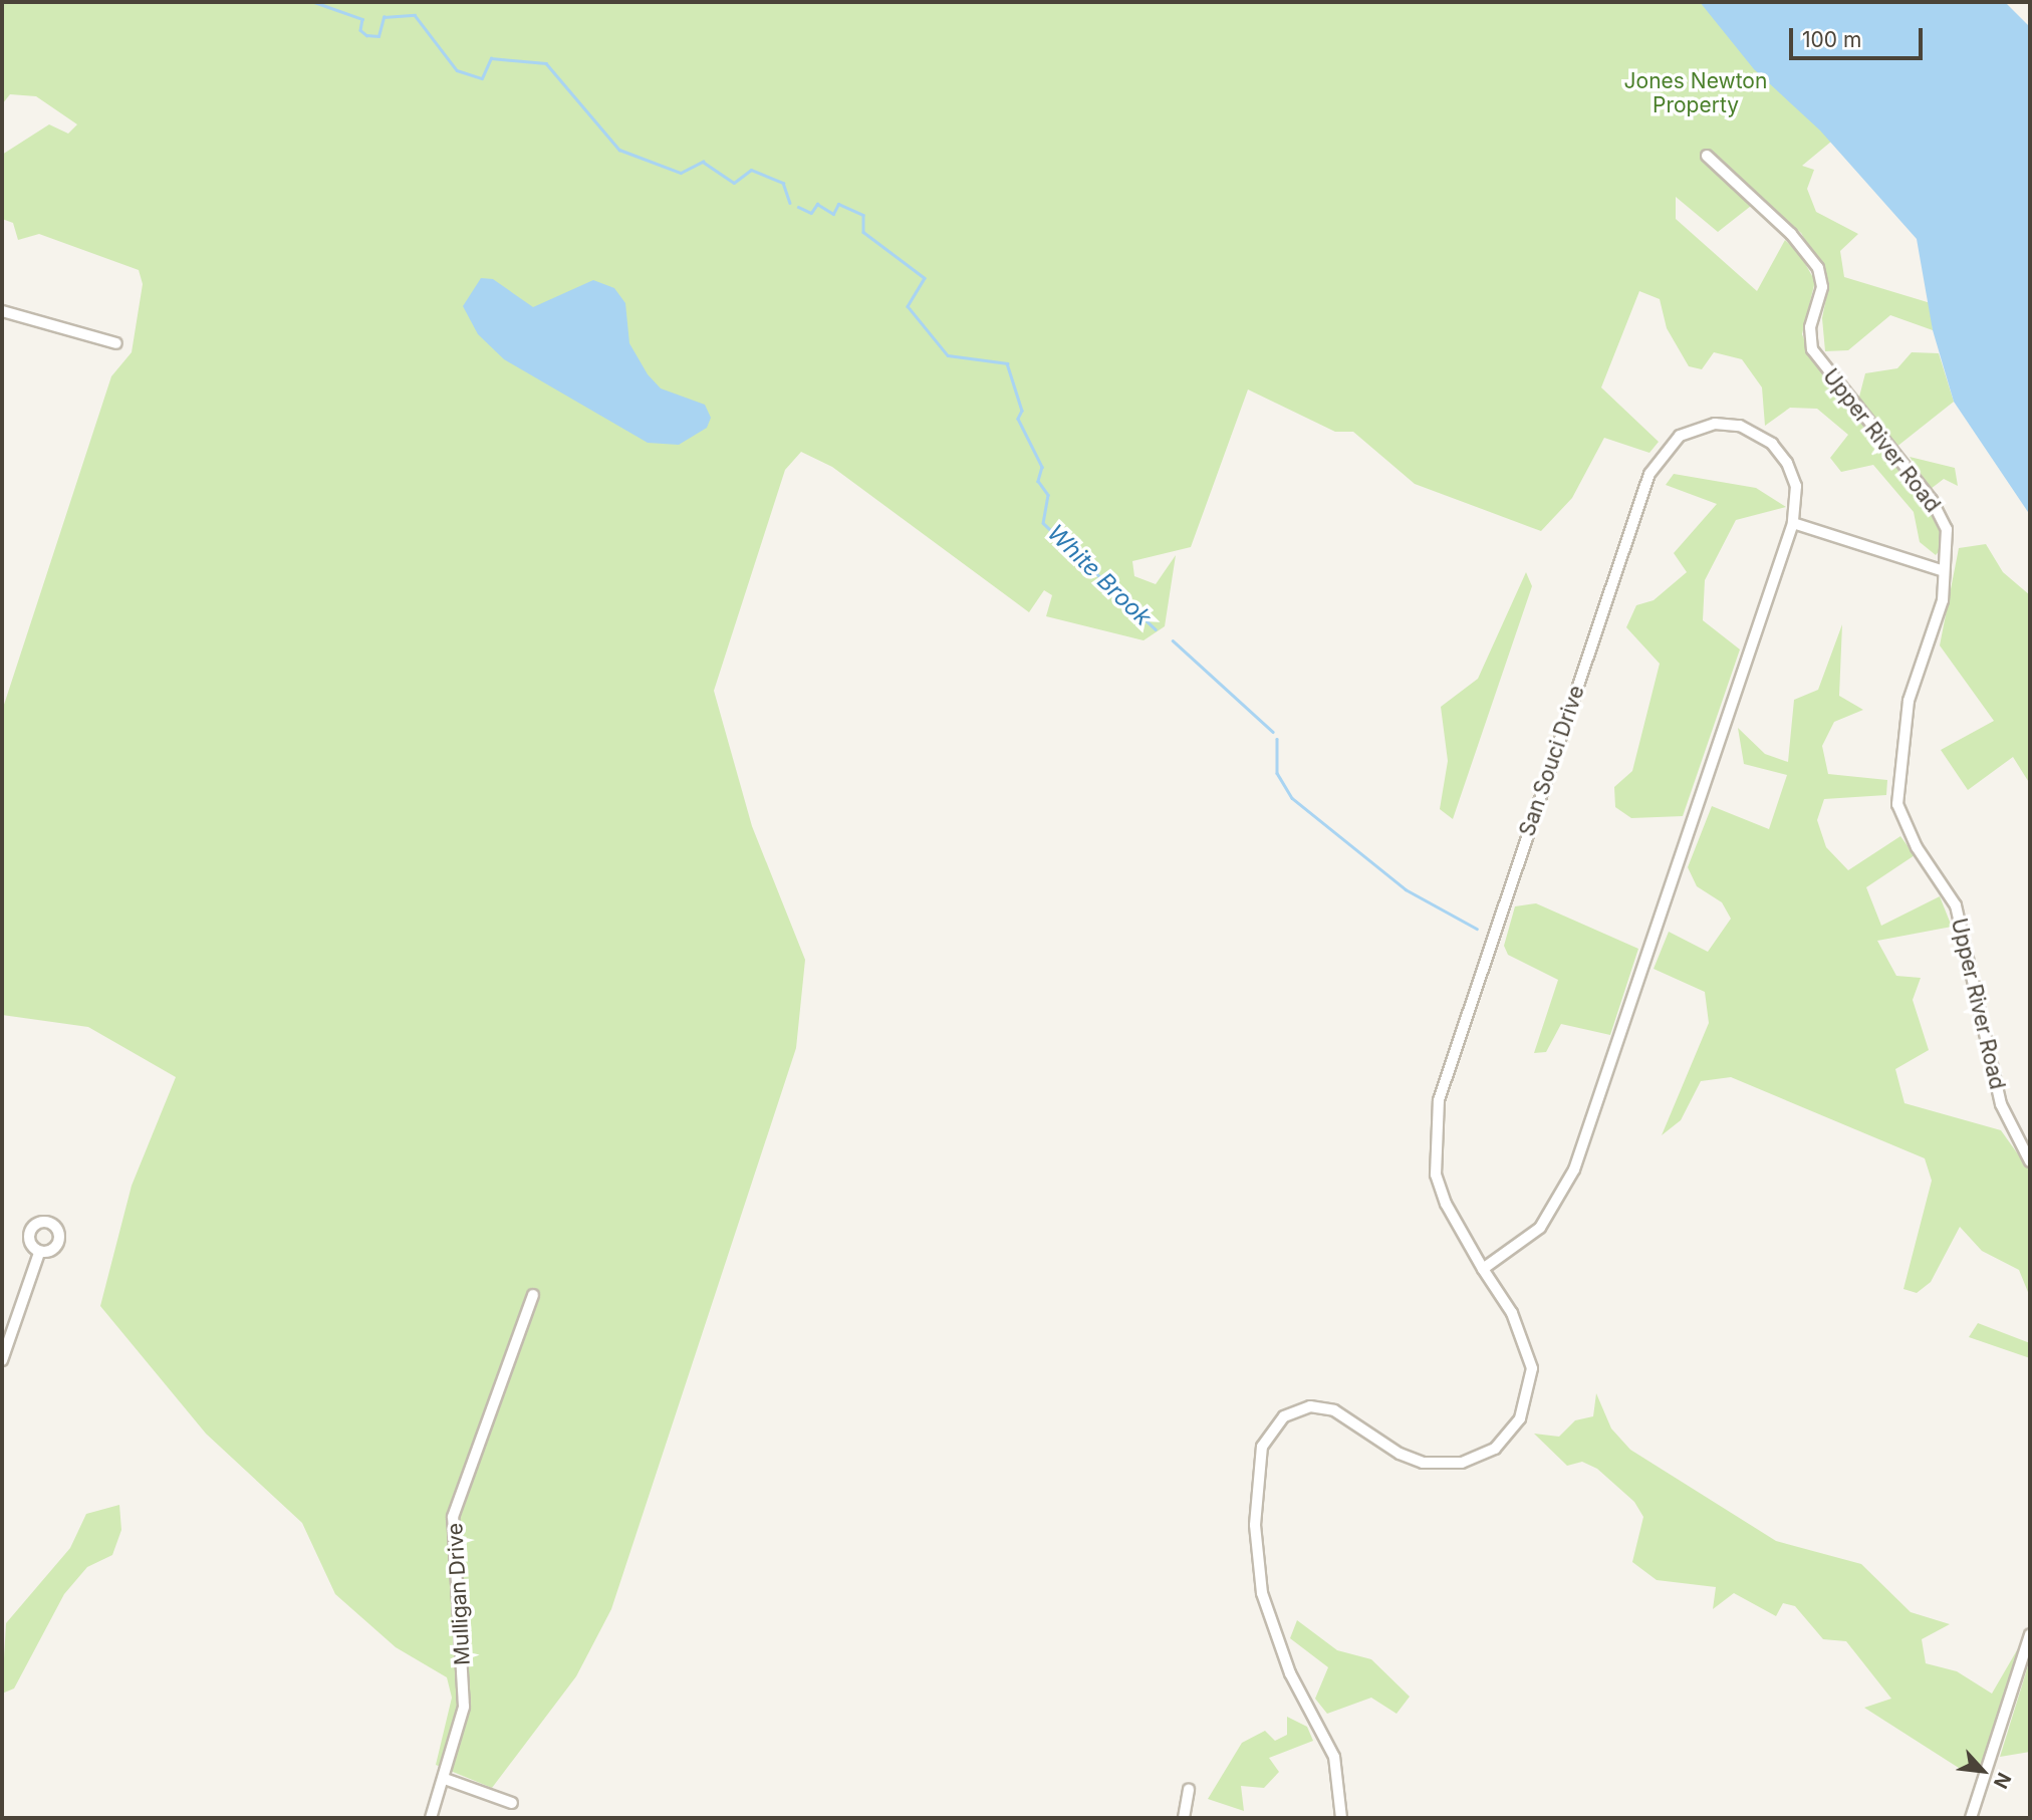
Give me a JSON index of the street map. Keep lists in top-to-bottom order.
{
  "streets": {
    "street": ["Upper River Road", "San Souci Drive", "Mulligan Drive"]
  },
  "water": ["White Brook"],
  "parks": ["Jones Newton Property"],
  "scale_bar": "100 m",
  "north": "bottom right"
}
